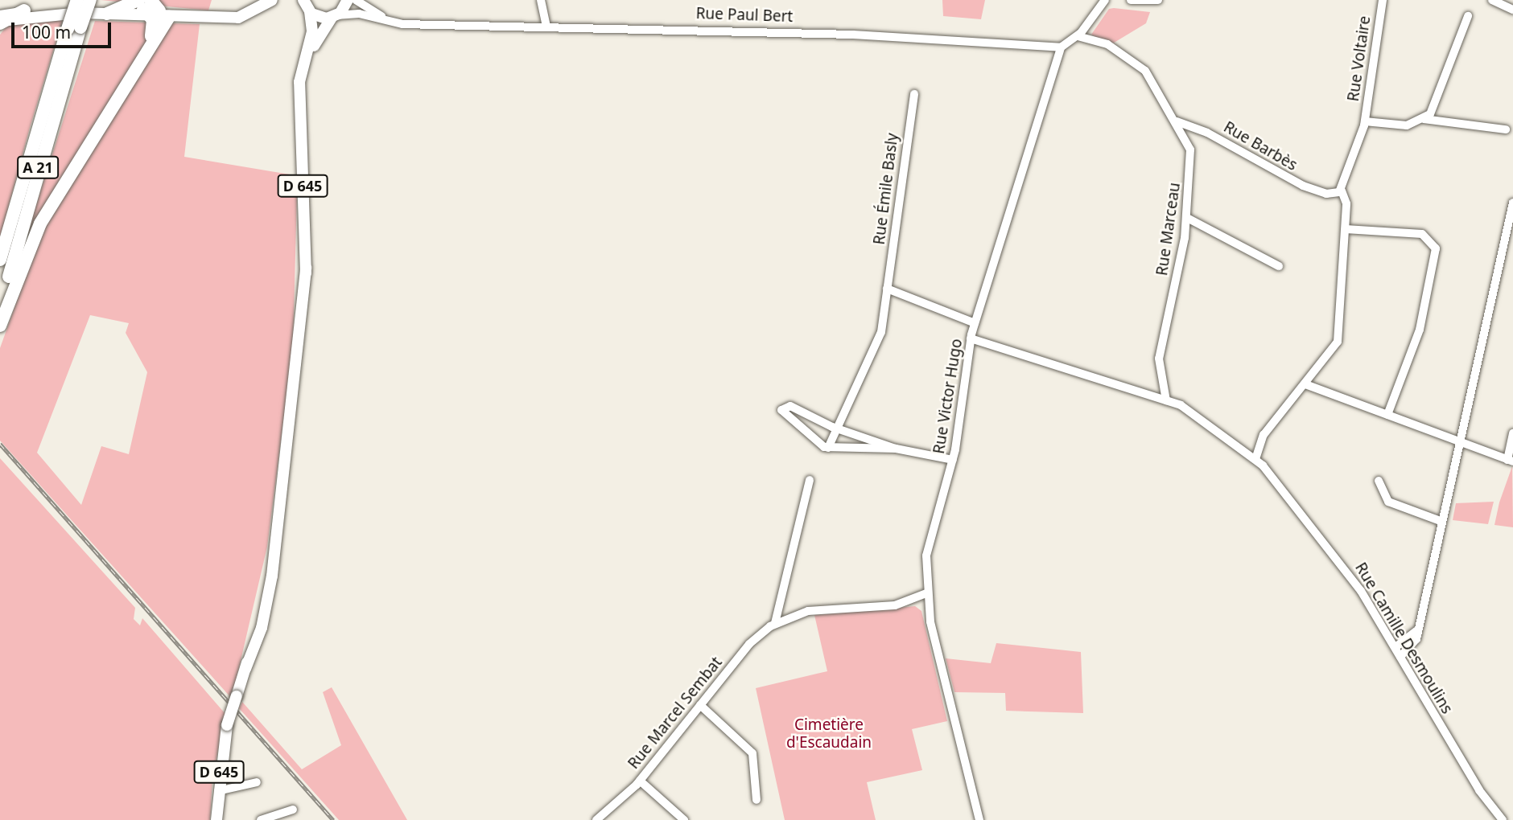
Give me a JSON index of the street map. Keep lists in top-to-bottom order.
{
  "streets": {
    "highway": ["A 21"],
    "main road": ["D 645"],
    "street": [
      "Rue Paul Bert",
      "Rue Voltaire",
      "Rue Barbès",
      "Rue Émile Basly",
      "Rue Marceau",
      "Rue Victor Hugo",
      "Rue Camille Desmoulins",
      "Rue Marcel Sembat"
    ]
  },
  "crossings": [
    ["Rue Paul Bert", "D 645"],
    ["Rue Paul Bert", "Rue Victor Hugo"],
    ["Rue Voltaire", "Rue Barbès"],
    ["Rue Barbès", "Rue Marceau"],
    ["Rue Marceau", "Rue Camille Desmoulins"],
    ["Rue Victor Hugo", "Rue Camille Desmoulins"],
    ["Rue Victor Hugo", "Rue Marcel Sembat"]
  ],
  "parks": ["Cimetière d'Escaudain"],
  "scale_bar": "100 m"
}
